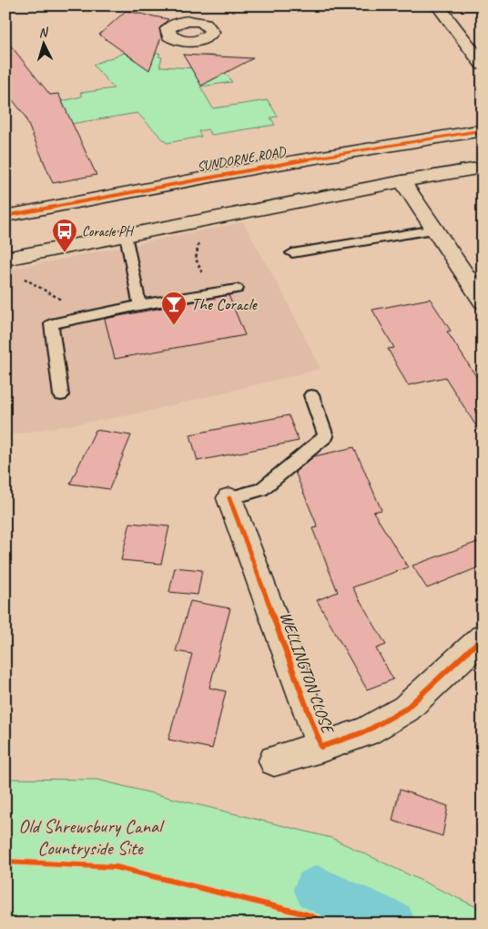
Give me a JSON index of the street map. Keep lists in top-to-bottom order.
{
  "streets": {
    "street": ["SUNDORNE ROAD", "WELLINGTON CLOSE"]
  },
  "parks": ["Old Shrewsbury Canal Countryside Site"],
  "places": {
    "bus stop": ["Coracle PH"],
    "bar": ["The Coracle"]
  },
  "north": "top"
}
